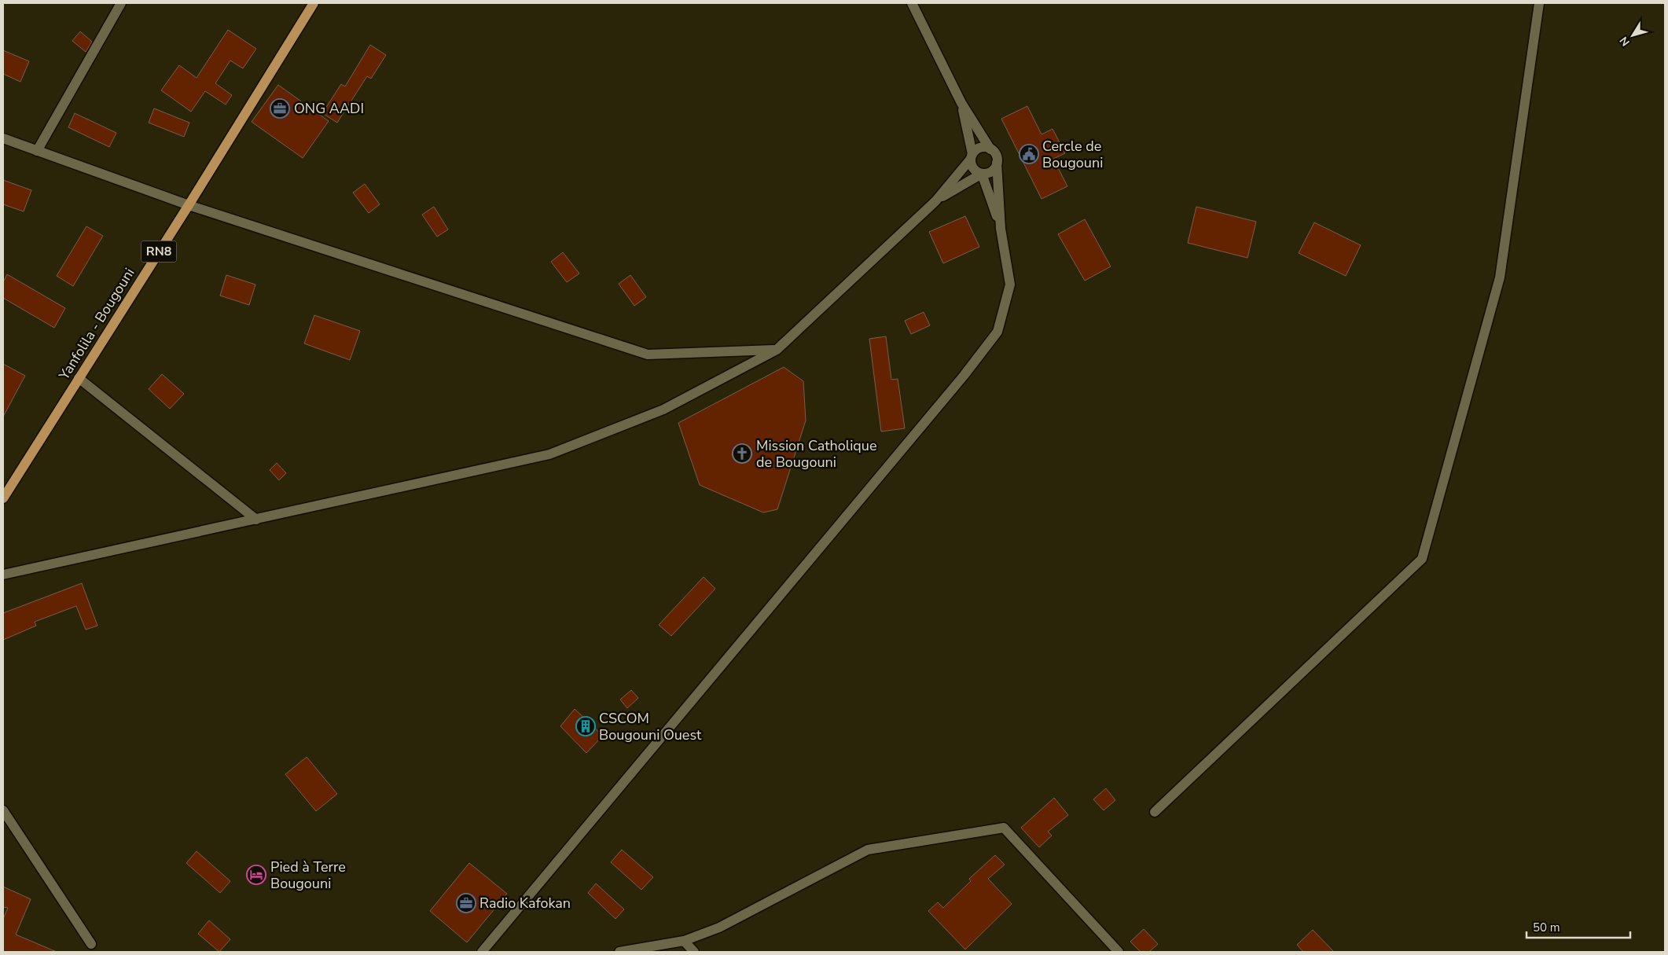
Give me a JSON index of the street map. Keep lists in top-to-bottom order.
{
  "streets": {
    "main road": ["RN8", "Yanfolila - Bougouni"]
  },
  "places": {
    "office": ["ONG AADI", "Radio Kafokan"],
    "public building": ["Cercle de Bougouni"],
    "church": ["Mission Catholique de Bougouni"],
    "building": ["CSCOM Bougouni Ouest"],
    "hotel": ["Pied à Terre Bougouni"]
  },
  "scale_bar": "50 m",
  "north": "bottom left"
}
